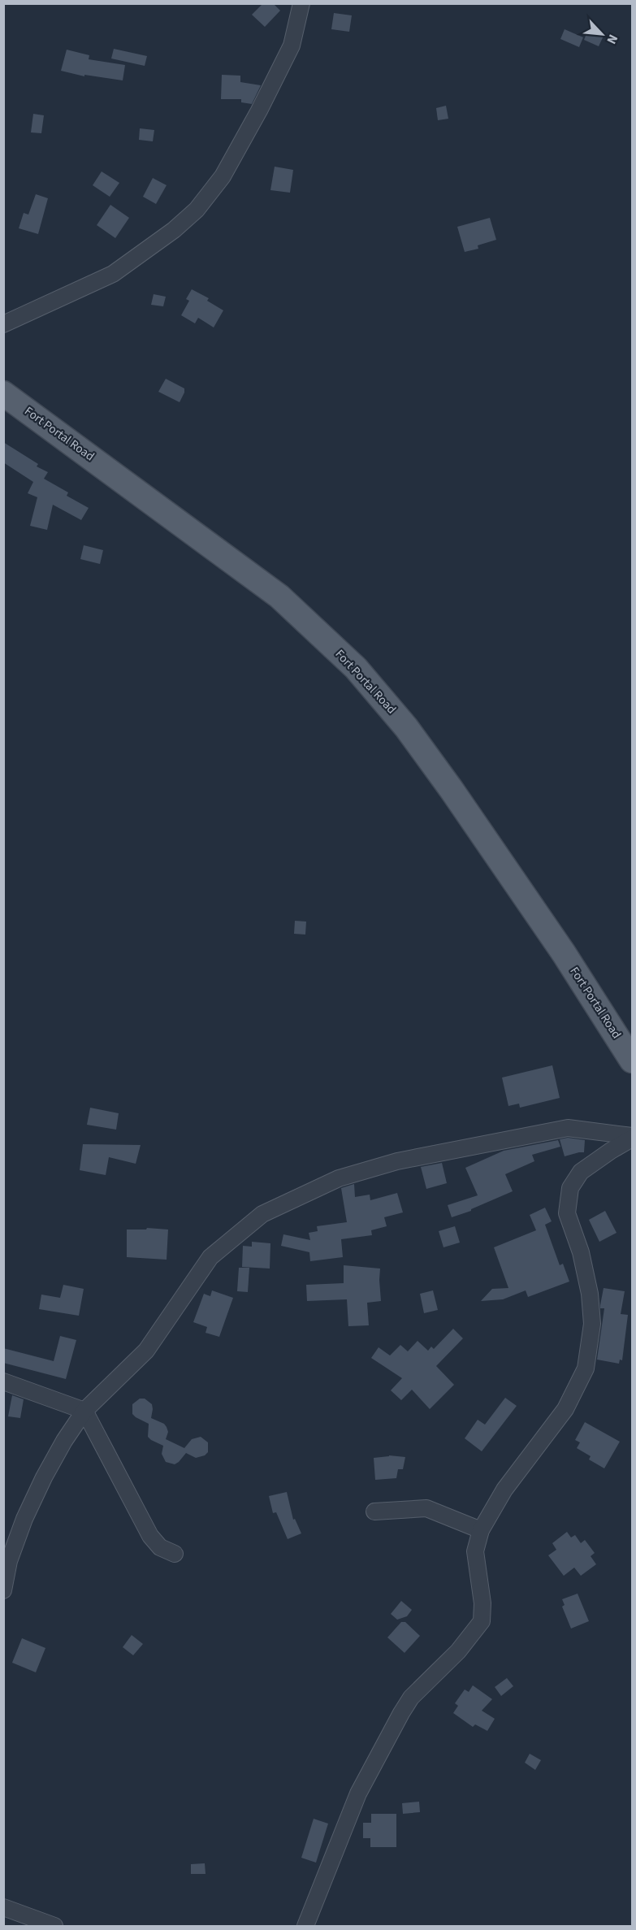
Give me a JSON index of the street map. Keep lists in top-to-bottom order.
{
  "streets": {
    "main road": ["Fort Portal Road"]
  },
  "north": "bottom right"
}
